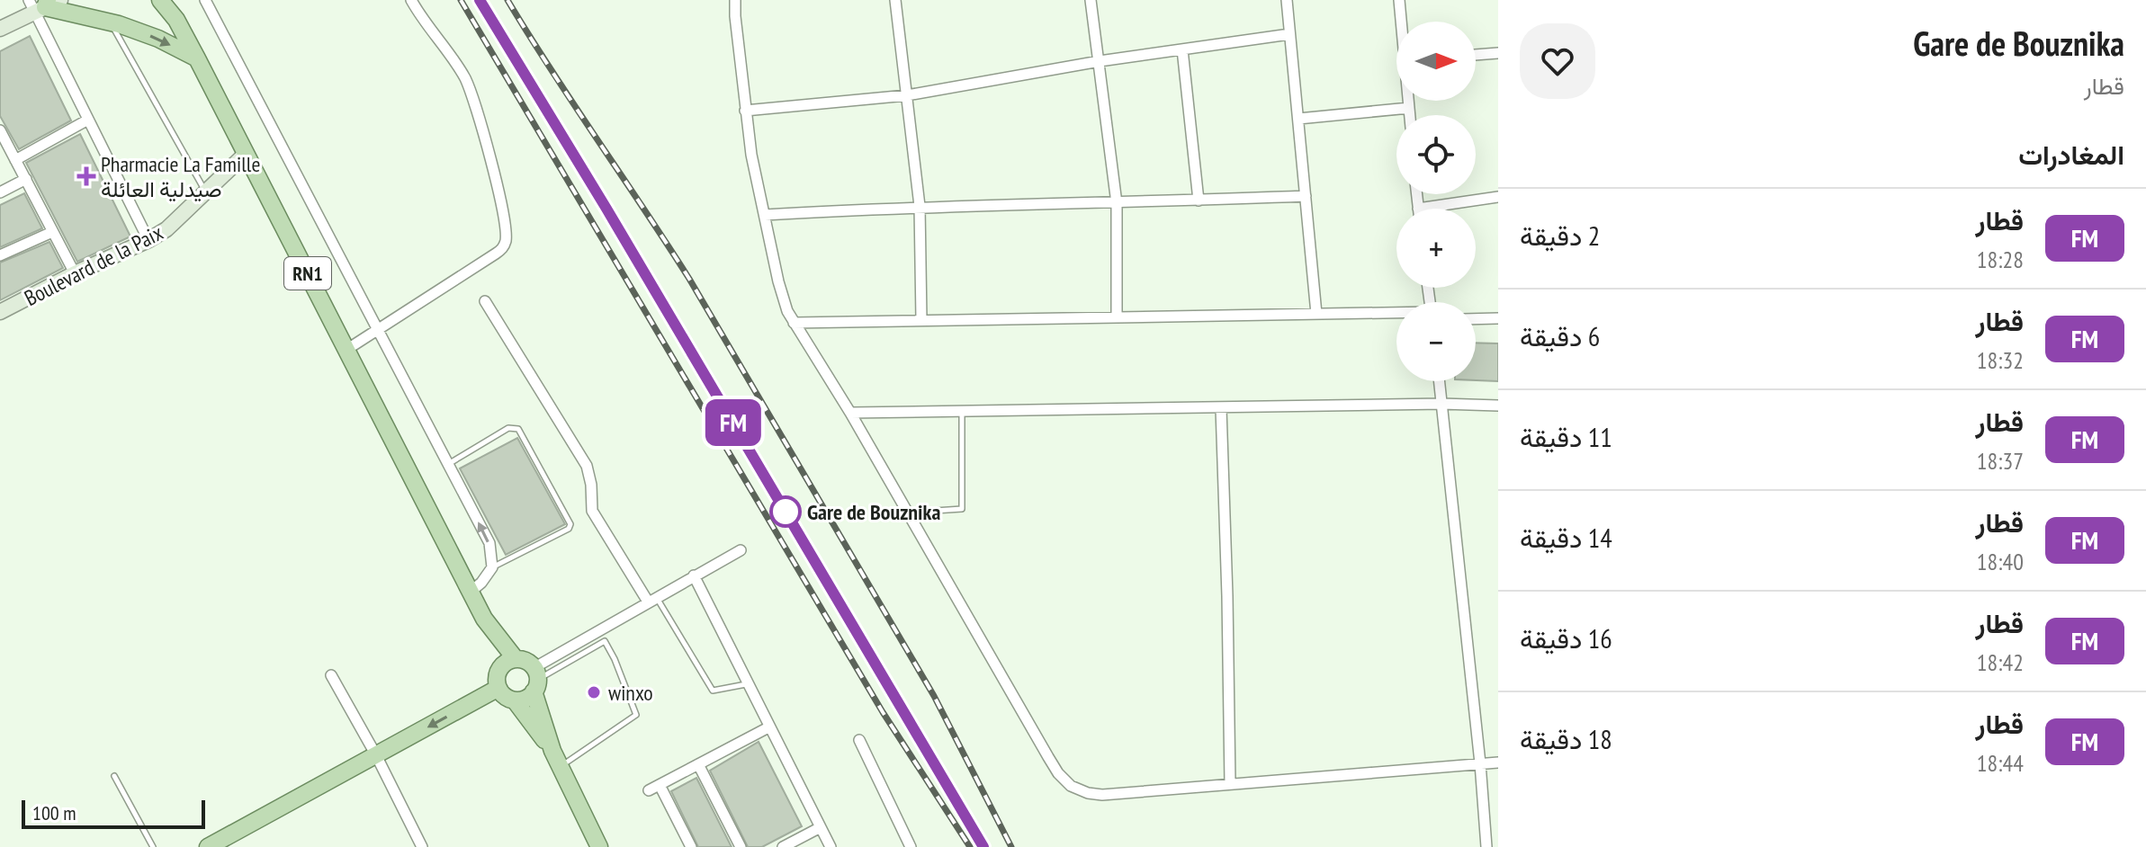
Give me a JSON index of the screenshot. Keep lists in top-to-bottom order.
{
  "streets": {
    "main road": ["RN1"],
    "street": ["Boulevard de la Paix"]
  },
  "crossings": [
    ["Boulevard de la Paix", "RN1"]
  ],
  "places": {
    "health": ["Pharmacie La Famille صيدلية العائلة"],
    "other": ["Gare de Bouznika", "winxo"]
  },
  "scale_bar": "100 m",
  "north": "right",
  "page": {
    "heading": [
      ["Gare de Bouznika", "قطار"],
      "المغادرات"
    ],
    "on_map": "FM",
    "map_buttons": ["+", "−"],
    "list": [
      {
        "mark": "FM",
        "name": "قطار",
        "note": "18:28",
        "value": "2 دقيقة"
      },
      {
        "mark": "FM",
        "name": "قطار",
        "note": "18:32",
        "value": "6 دقيقة"
      },
      {
        "mark": "FM",
        "name": "قطار",
        "note": "18:37",
        "value": "11 دقيقة"
      },
      {
        "mark": "FM",
        "name": "قطار",
        "note": "18:40",
        "value": "14 دقيقة"
      },
      {
        "mark": "FM",
        "name": "قطار",
        "note": "18:42",
        "value": "16 دقيقة"
      },
      {
        "mark": "FM",
        "name": "قطار",
        "note": "18:44",
        "value": "18 دقيقة"
      }
    ],
    "scale": "100 m"
  }
}
